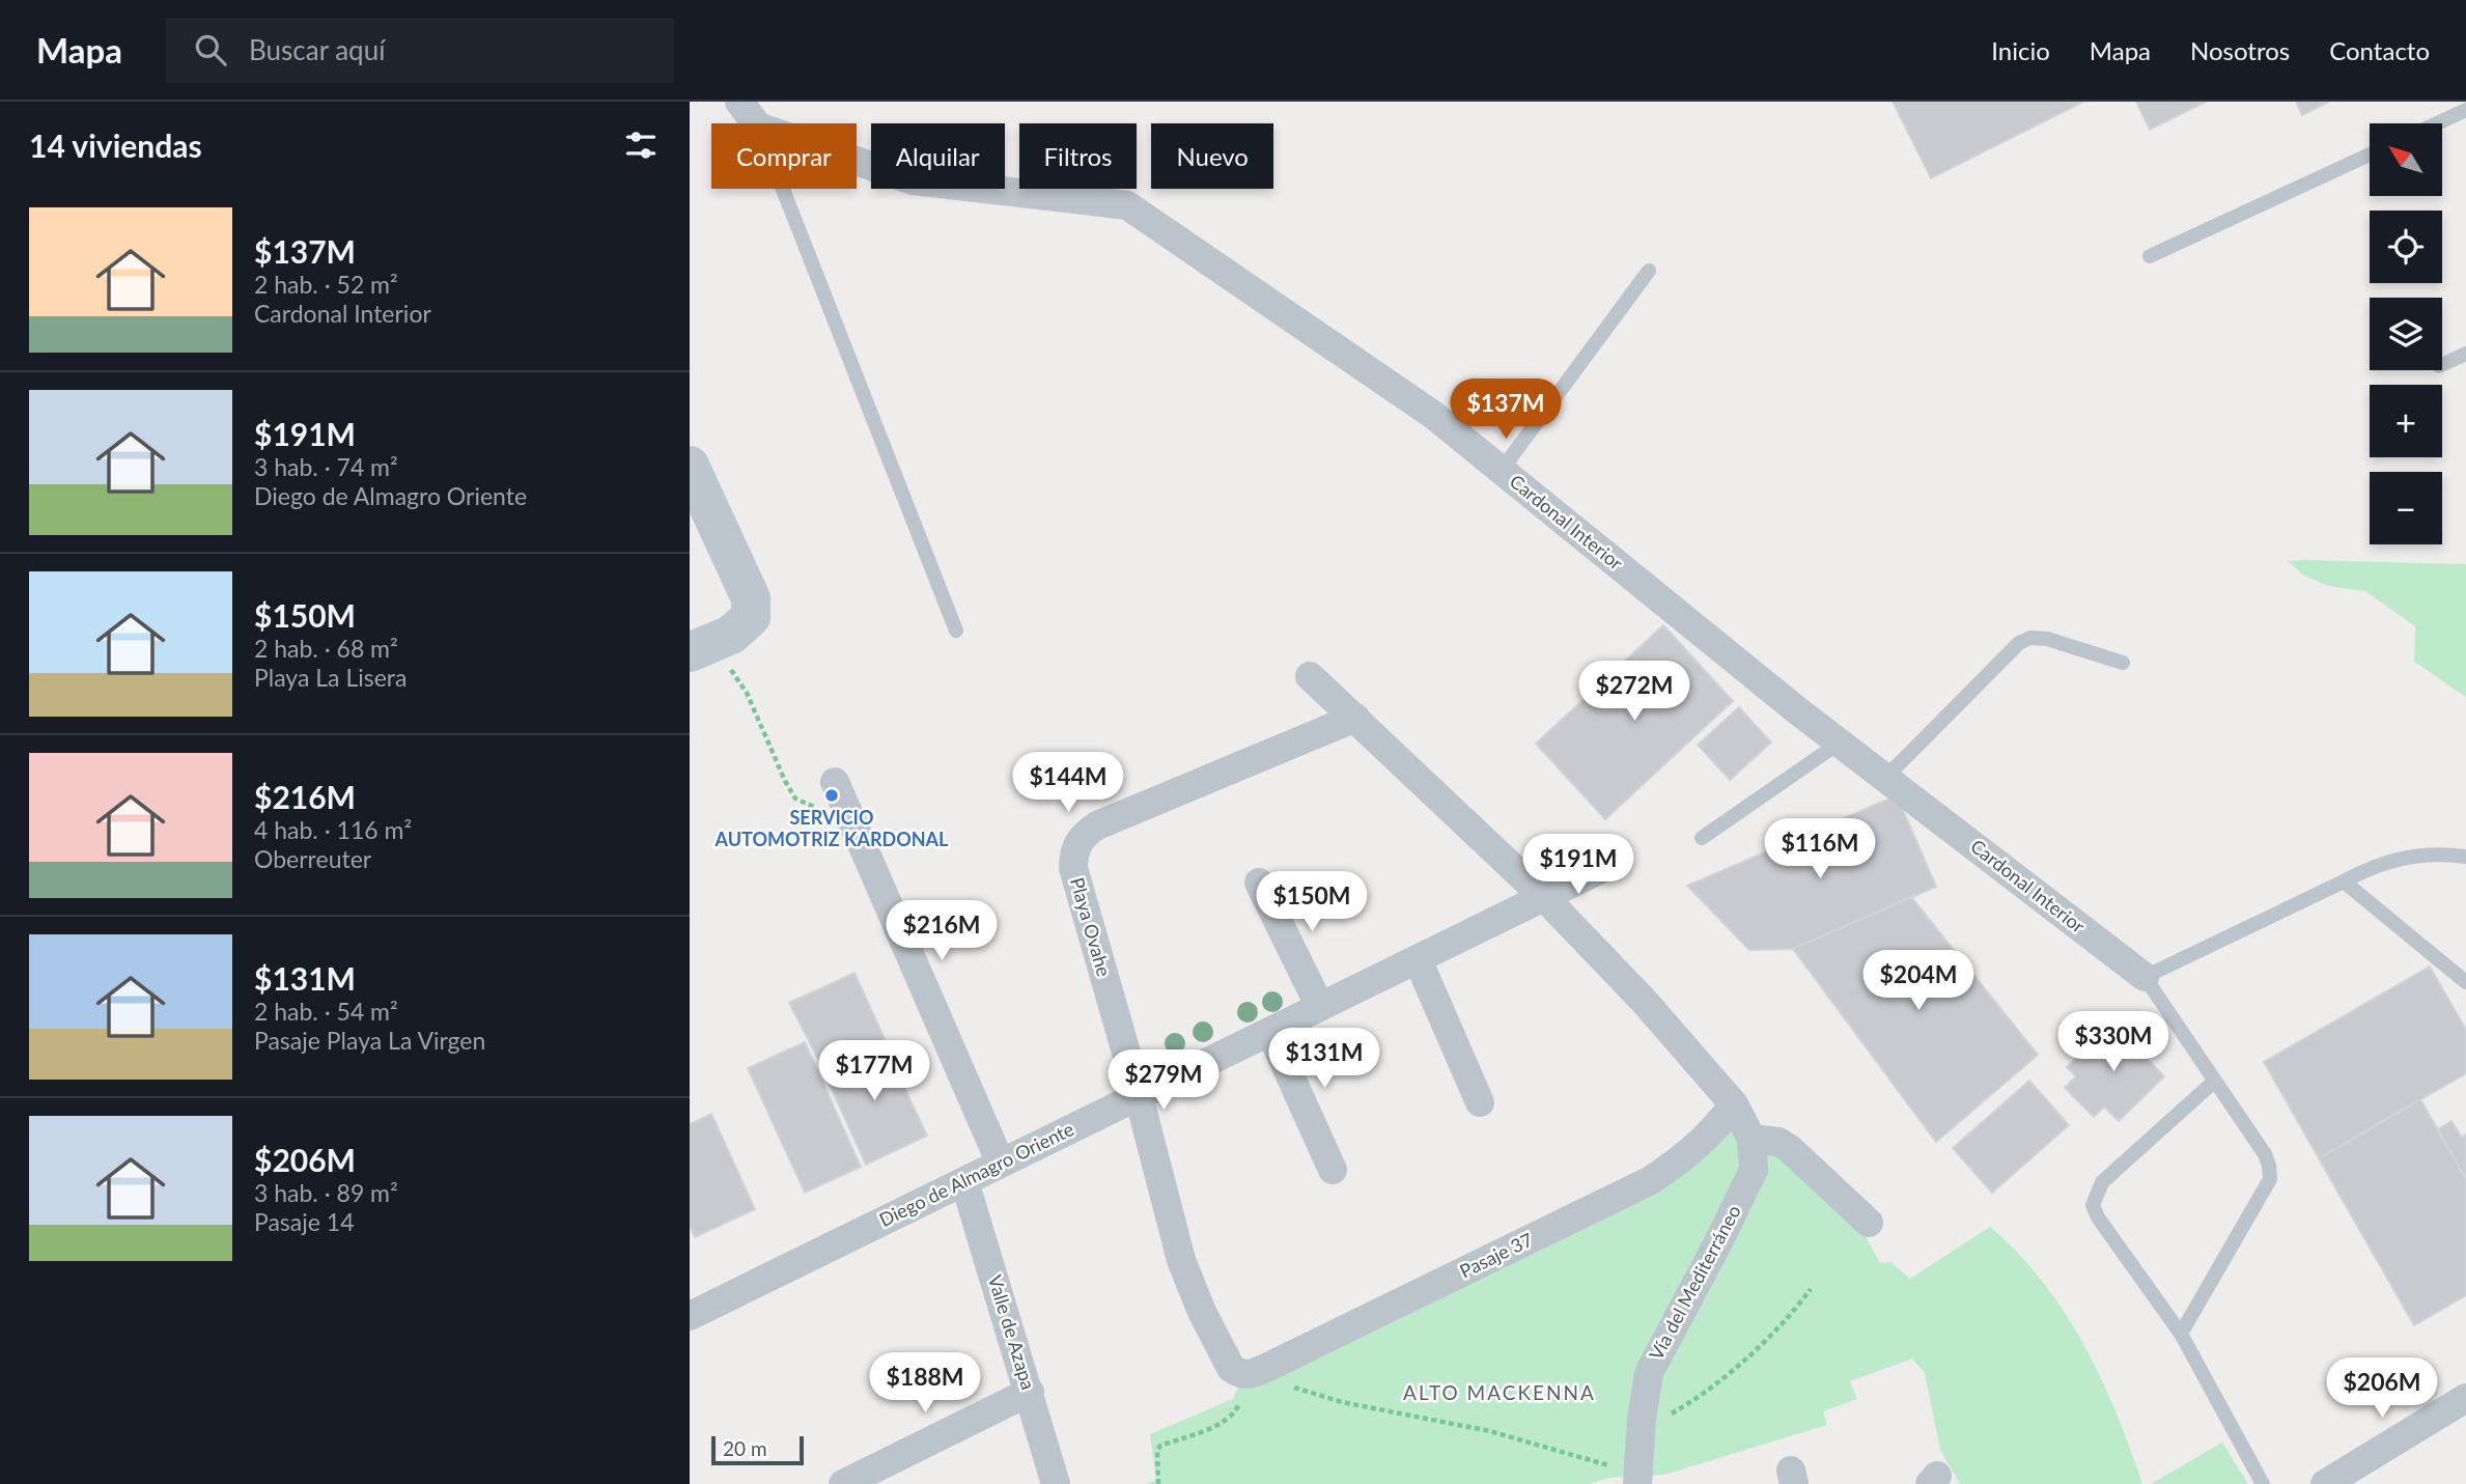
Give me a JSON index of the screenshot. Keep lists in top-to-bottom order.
{
  "streets": {
    "street": [
      "Cardonal Interior",
      "Playa Ovahe",
      "Diego de Almagro Oriente",
      "Pasaje 37",
      "Vía del Mediterráneo",
      "Valle de Azapa"
    ]
  },
  "crossings": [
    ["Playa Ovahe", "Diego de Almagro Oriente"],
    ["Playa Ovahe", "Pasaje 37"],
    ["Diego de Almagro Oriente", "Valle de Azapa"]
  ],
  "districts": ["ALTO MACKENNA"],
  "places": ["SERVICIO AUTOMOTRIZ KARDONAL"],
  "scale_bar": "20 m",
  "north": "top left",
  "page": {
    "header": "Mapa",
    "search": "Buscar aquí",
    "nav": [
      "Inicio",
      "Mapa",
      "Nosotros",
      "Contacto"
    ],
    "heading": "14 viviendas",
    "map_buttons": ["+", "−"],
    "chip": [
      "Comprar",
      "Alquilar",
      "Filtros",
      "Nuevo"
    ],
    "list": [
      {
        "name": "$137M",
        "note": "2 hab. · 52 m² · Cardonal Interior"
      },
      {
        "name": "$191M",
        "note": "3 hab. · 74 m² · Diego de Almagro Oriente"
      },
      {
        "name": "$150M",
        "note": "2 hab. · 68 m² · Playa La Lisera"
      },
      {
        "name": "$216M",
        "note": "4 hab. · 116 m² · Oberreuter"
      },
      {
        "name": "$131M",
        "note": "2 hab. · 54 m² · Pasaje Playa La Virgen"
      },
      {
        "name": "$206M",
        "note": "3 hab. · 89 m² · Pasaje 14"
      }
    ],
    "price": [
      "$137M",
      "$272M",
      "$144M",
      "$116M",
      "$191M",
      "$150M",
      "$216M",
      "$204M",
      "$330M",
      "$131M",
      "$177M",
      "$279M",
      "$188M",
      "$206M"
    ],
    "scale": "20 m"
  }
}
